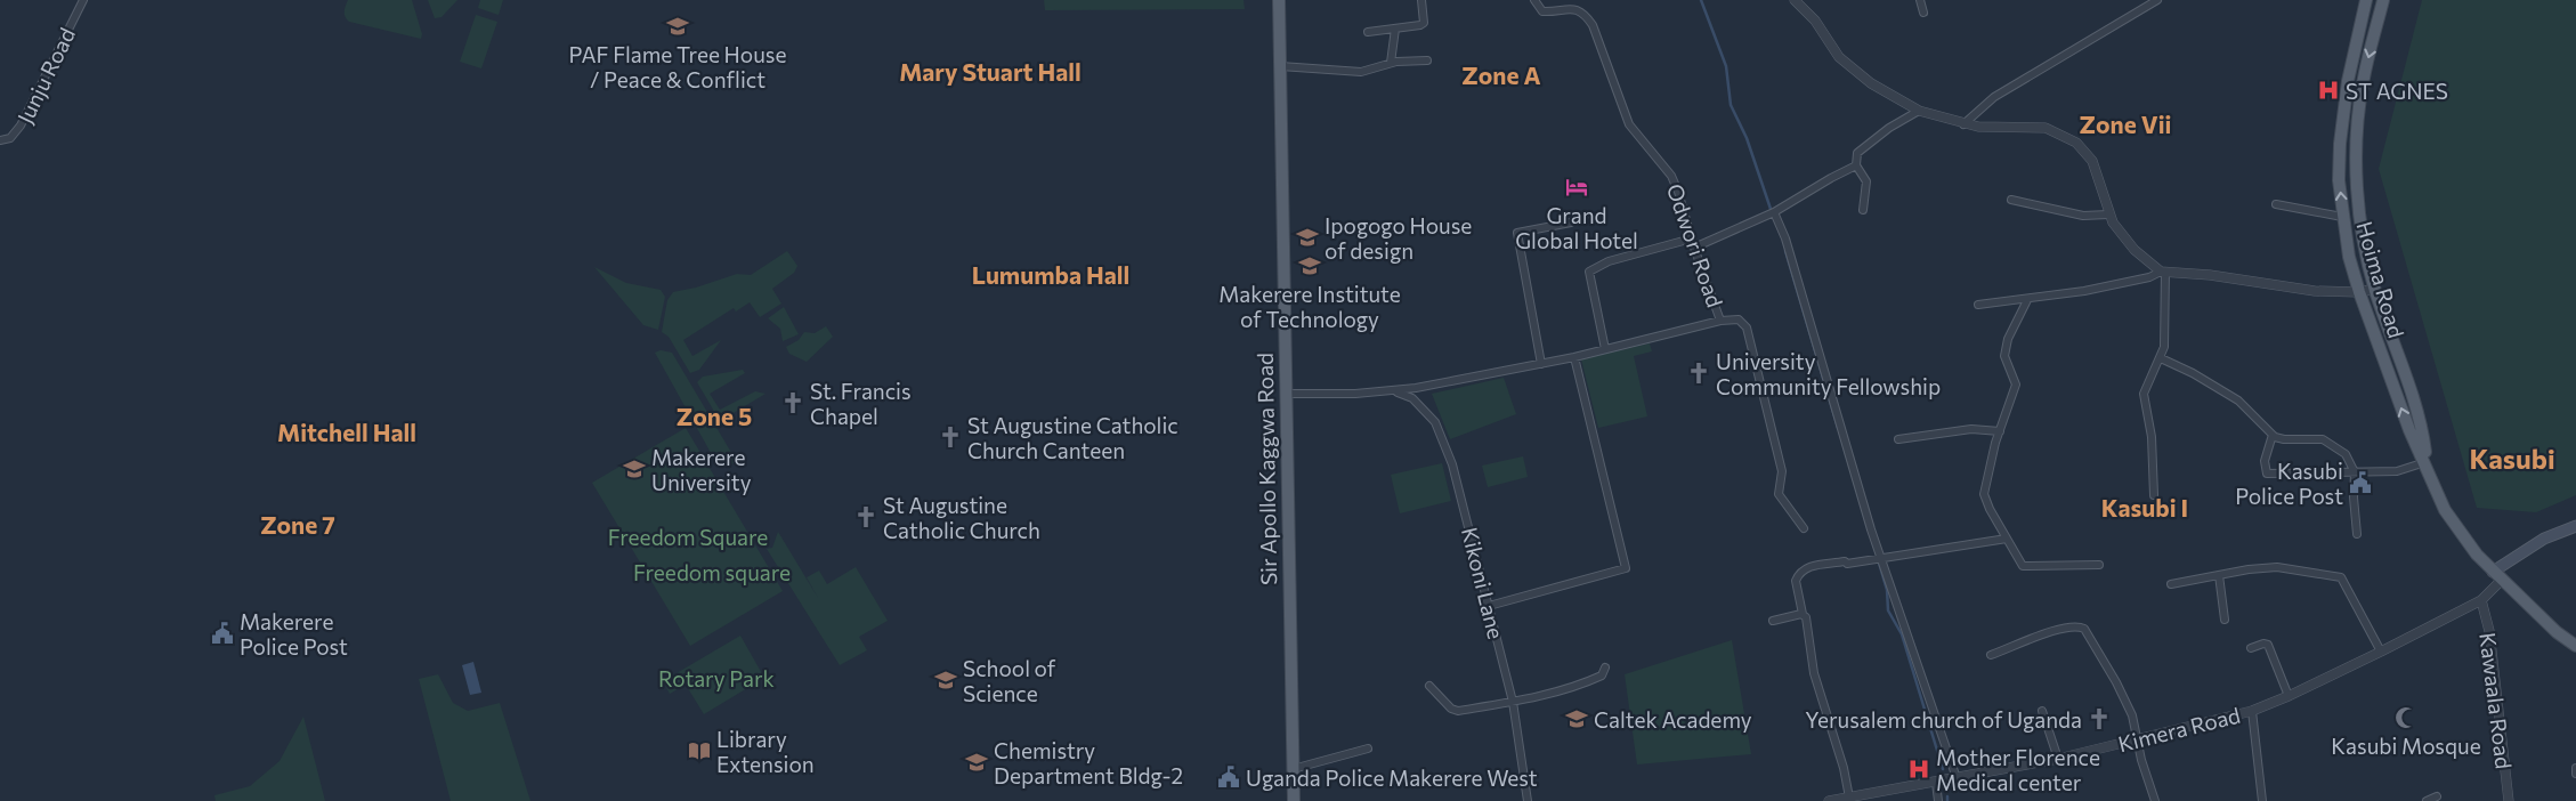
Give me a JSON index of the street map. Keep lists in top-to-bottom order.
{
  "streets": {
    "main road": ["Hoima Road", "Sir Apollo Kaggwa Road"],
    "street": [
      "Junju Road",
      "Odwori Road",
      "Kikoni Lane",
      "Kawaala Road",
      "Kimera Road"
    ]
  },
  "crossings": [
    ["Hoima Road", "Kimera Road"],
    ["Kawaala Road", "Kimera Road"]
  ],
  "districts": [
    "Mary Stuart Hall",
    "Zone A",
    "Zone Vii",
    "Lumumba Hall",
    "Zone 5",
    "Mitchell Hall",
    "Kasubi",
    "Kasubi I",
    "Zone 7"
  ],
  "parks": ["Freedom Square", "Freedom square", "Rotary Park"],
  "places": {
    "school or university": [
      "PAF Flame Tree House / Peace & Conflict",
      "Ipogogo House of design",
      "Makerere Institute of Technology",
      "Makerere University",
      "School of Science",
      "Caltek Academy",
      "Chemistry Department Bldg-2"
    ],
    "hospital": ["ST AGNES", "Mother Florence Medical center"],
    "hotel": ["Grand Global Hotel"],
    "church": [
      "University Community Fellowship",
      "St. Francis Chapel",
      "St Augustine Catholic Church Canteen",
      "St Augustine Catholic Church",
      "Yerusalem church of Uganda"
    ],
    "public building": ["Kasubi Police Post", "Makerere Police Post", "Uganda Police Makerere West"],
    "mosque": ["Kasubi Mosque"],
    "library": ["Library Extension"]
  }
}
